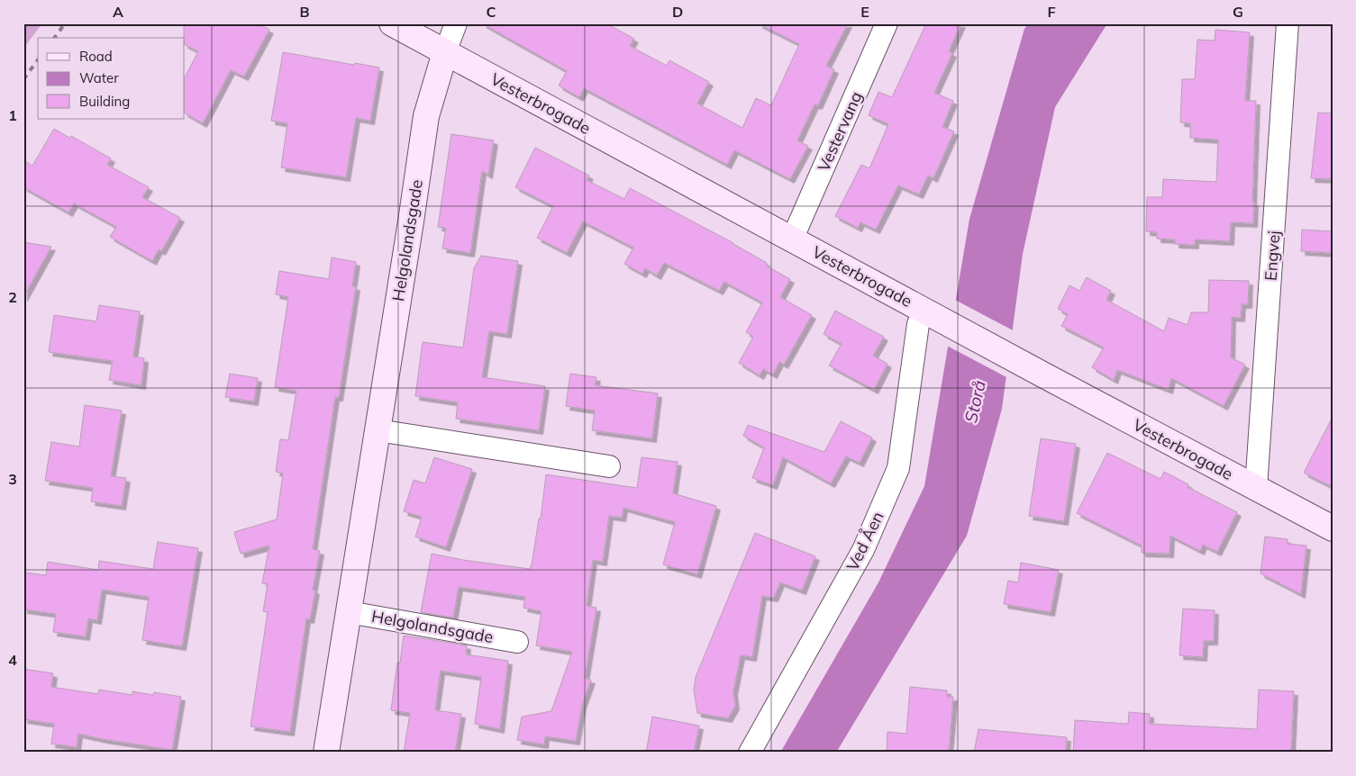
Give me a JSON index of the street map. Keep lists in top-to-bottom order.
{
  "streets": {
    "street": [
      "Vesterbrogade",
      "Vestervang",
      "Helgolandsgade",
      "Engvej",
      "Ved Åen"
    ]
  },
  "crossings": [
    ["Vesterbrogade", "Vestervang"],
    ["Vesterbrogade", "Helgolandsgade"],
    ["Vesterbrogade", "Engvej"],
    ["Vesterbrogade", "Ved Åen"]
  ],
  "water": ["Storå"],
  "legend": ["Road", "Water", "Building"],
  "grid": {
    "columns": [
      "A",
      "B",
      "C",
      "D",
      "E",
      "F",
      "G"
    ],
    "rows": [
      "1",
      "2",
      "3",
      "4"
    ]
  }
}
